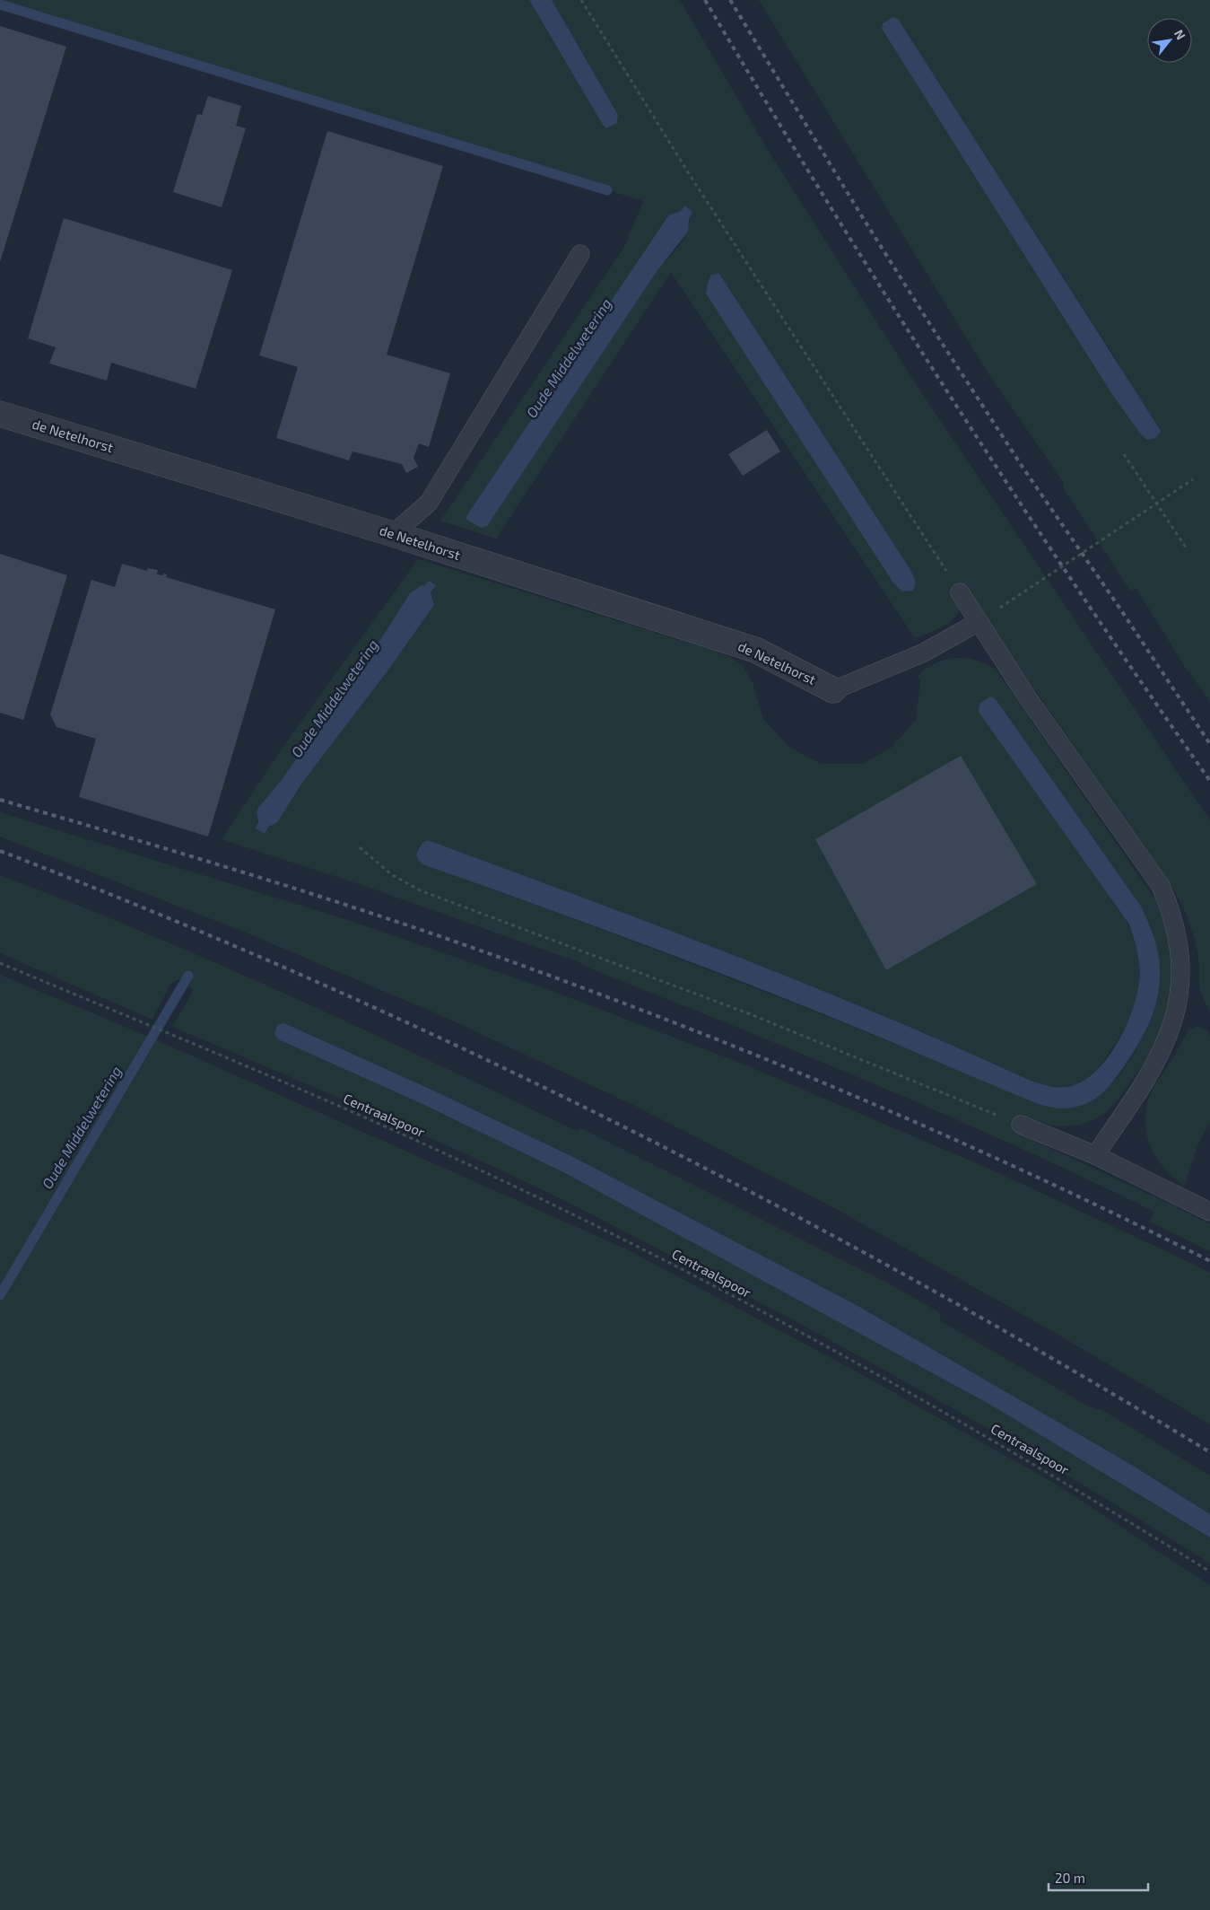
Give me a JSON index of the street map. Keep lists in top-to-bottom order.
{
  "streets": {
    "street": ["de Netelhorst"],
    "path": ["Centraalspoor"]
  },
  "water": ["Oude Middelwetering"],
  "scale_bar": "20 m",
  "north": "top right"
}
